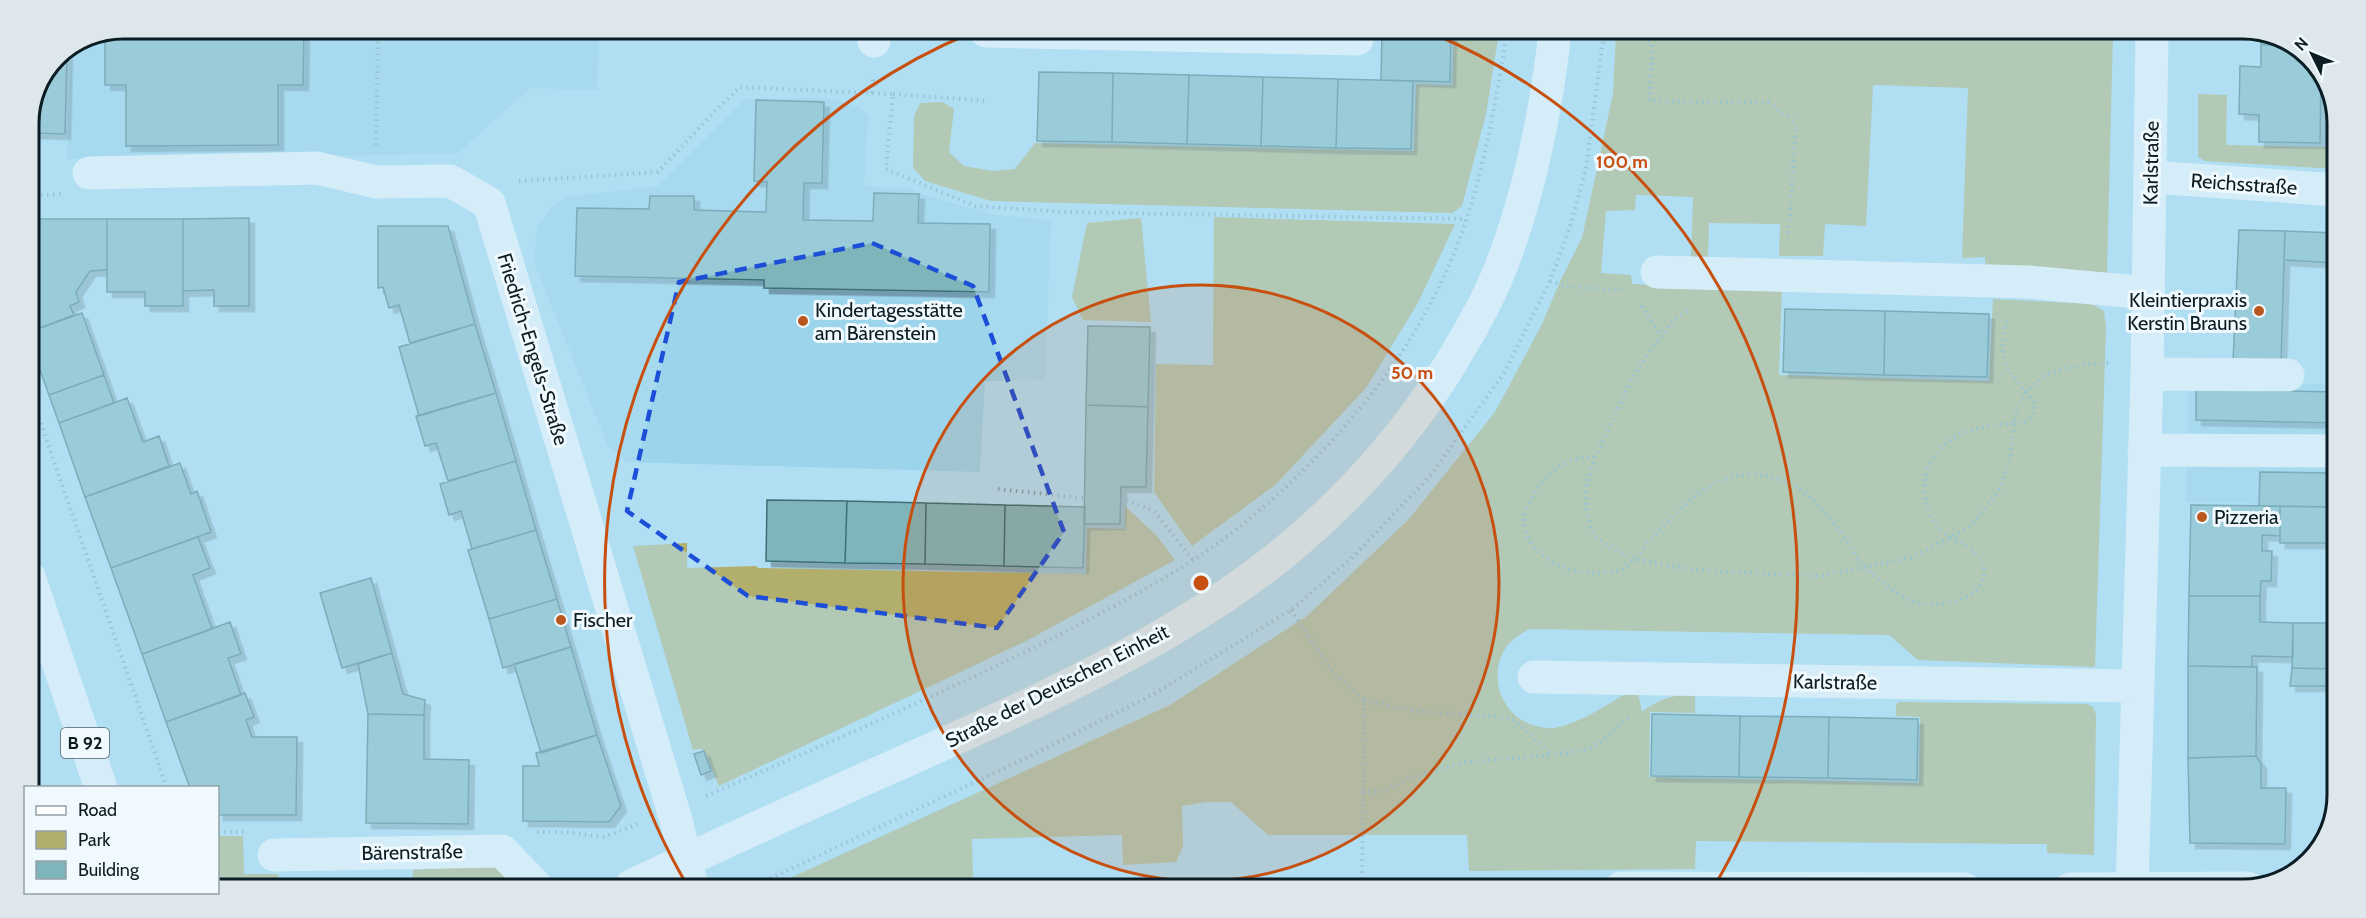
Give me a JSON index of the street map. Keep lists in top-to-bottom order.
{
  "streets": {
    "street": [
      "Karlstraße",
      "Reichsstraße",
      "Friedrich-Engels-Straße",
      "Straße der Deutschen Einheit",
      "B 92",
      "Bärenstraße"
    ]
  },
  "crossings": [
    ["Karlstraße", "Reichsstraße"],
    ["Friedrich-Engels-Straße", "Straße der Deutschen Einheit"]
  ],
  "places": [
    "Kleintierpraxis Kerstin Brauns",
    "Kindertagesstätte am Bärenstein",
    "Pizzeria",
    "Fischer"
  ],
  "legend": ["Road", "Park", "Building"],
  "north": "top left",
  "rings": ["100 m", "50 m"]
}
